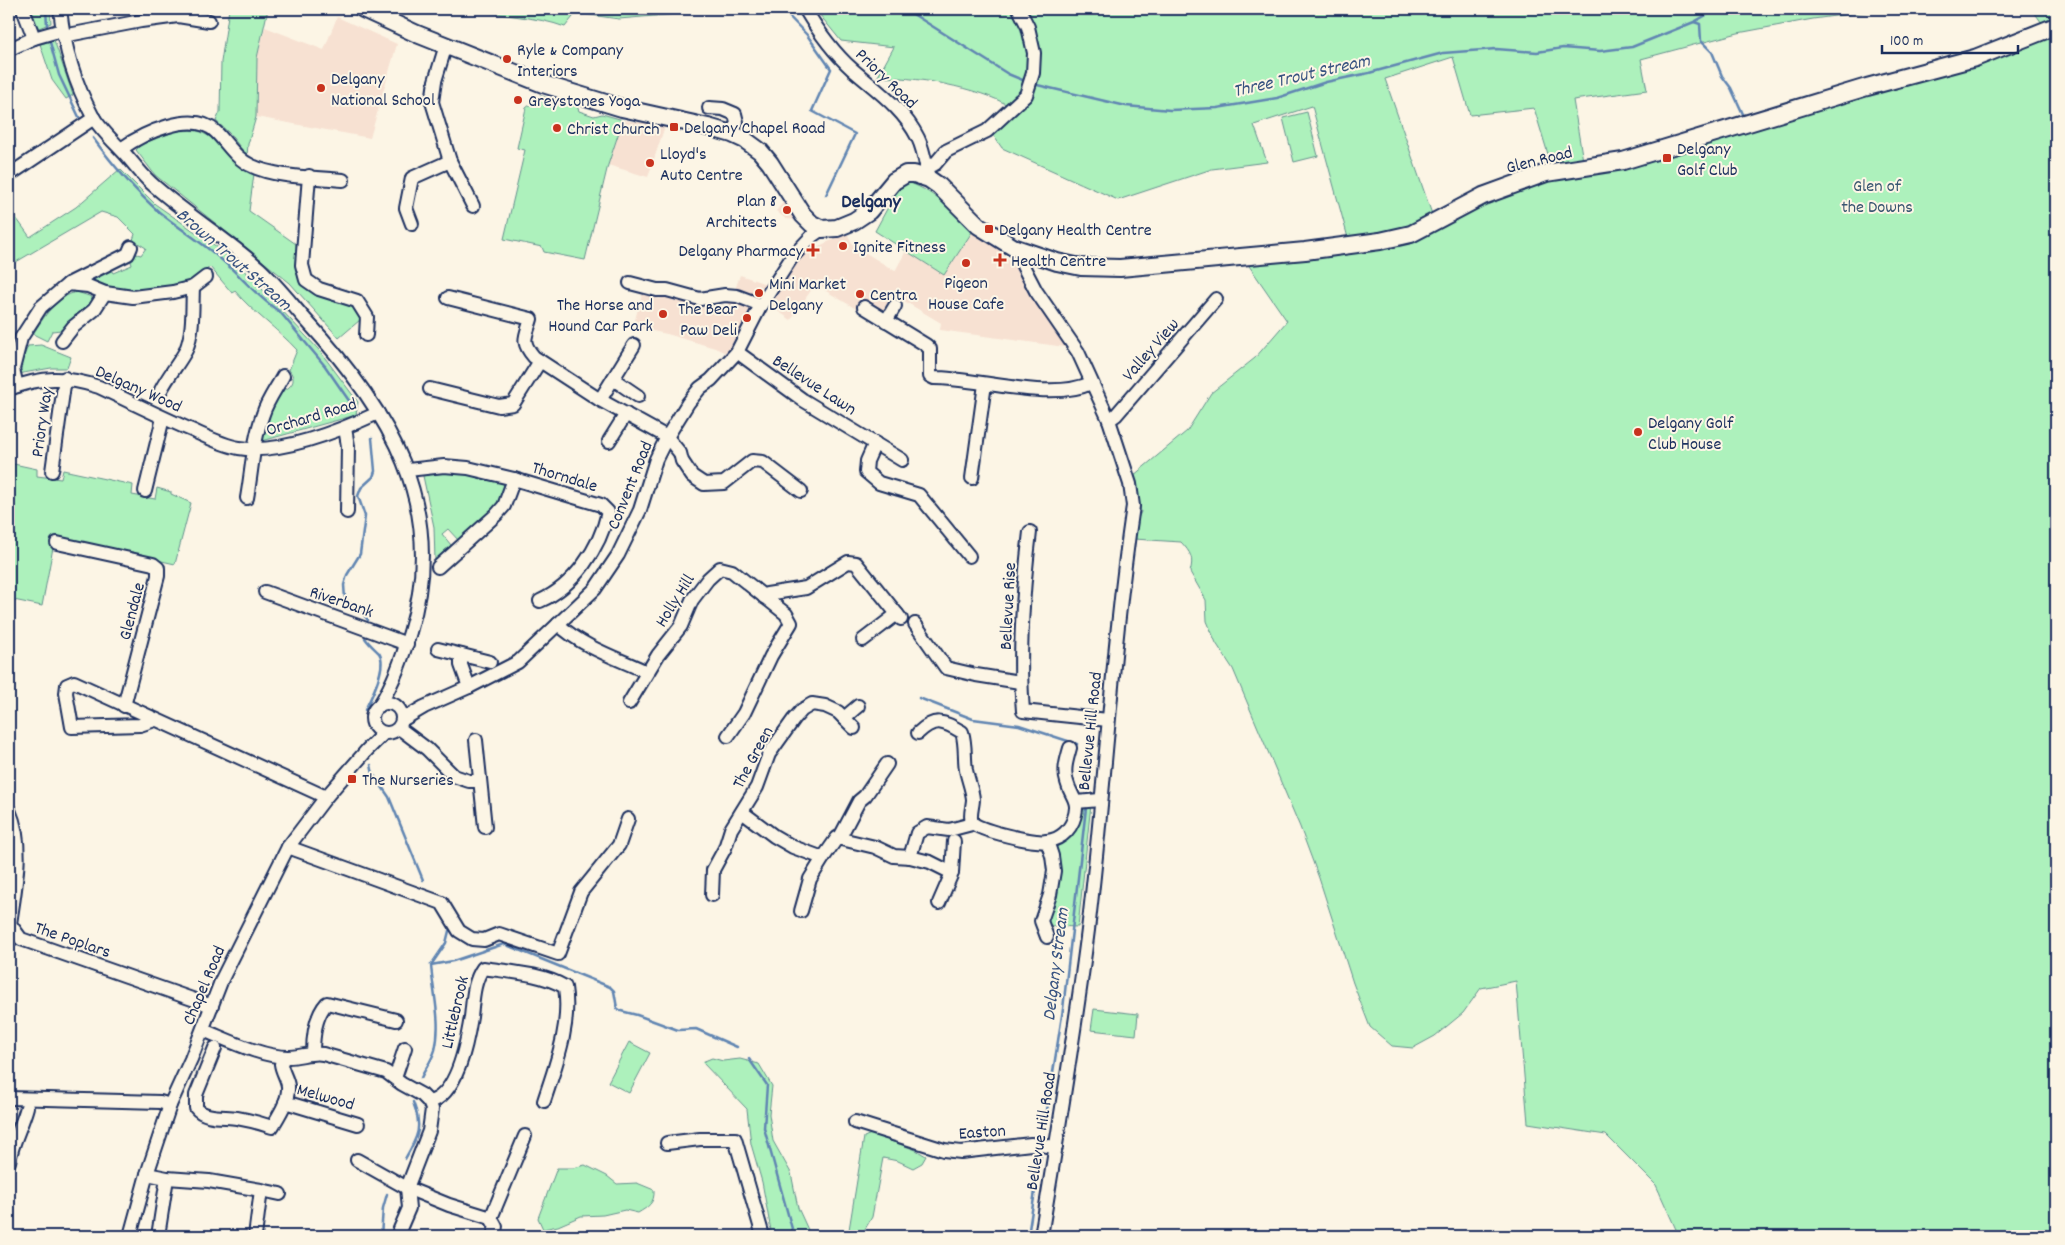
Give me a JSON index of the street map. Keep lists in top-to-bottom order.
{
  "streets": {
    "main road": ["Glen Road"],
    "street": [
      "Priory Road",
      "Valley View",
      "Bellevue Lawn",
      "Delgany Wood",
      "Orchard Road",
      "Priory Way",
      "Thorndale",
      "Convent Road",
      "Holly Hill",
      "Riverbank",
      "Bellevue Rise",
      "Glendale",
      "Bellevue Hill Road",
      "The Green",
      "The Poplars",
      "Chapel Road",
      "Littlebrook",
      "Melwood",
      "Easton"
    ]
  },
  "crossings": [
    ["Priory Road", "Glen Road"],
    ["Glen Road", "Bellevue Hill Road"],
    ["Valley View", "Bellevue Hill Road"],
    ["Bellevue Lawn", "Convent Road"],
    ["Delgany Wood", "Orchard Road"],
    ["Delgany Wood", "Priory Way"],
    ["Convent Road", "Chapel Road"],
    ["Bellevue Rise", "Bellevue Hill Road"],
    ["Bellevue Hill Road", "Easton"],
    ["The Poplars", "Chapel Road"]
  ],
  "districts": ["Delgany"],
  "water": ["Three Trout Stream", "Brown Trout Stream", "Delgany Stream"],
  "parks": ["Glen of the Downs"],
  "places": {
    "other": [
      "Ryle & Company Interiors",
      "Delgany National School",
      "Greystones Yoga",
      "Christ Church",
      "Lloyd's Auto Centre",
      "Plan 8 Architects",
      "Ignite Fitness",
      "Pigeon House Cafe",
      "Mini Market Delgany",
      "Centra",
      "The Horse and Hound Car Park",
      "The Bear Paw Deli",
      "Delgany Golf Club House"
    ],
    "transit": [
      "Delgany Chapel Road",
      "Delgany Golf Club",
      "Delgany Health Centre",
      "The Nurseries"
    ],
    "health": ["Delgany Pharmacy", "Health Centre"]
  },
  "scale_bar": "100 m"
}
